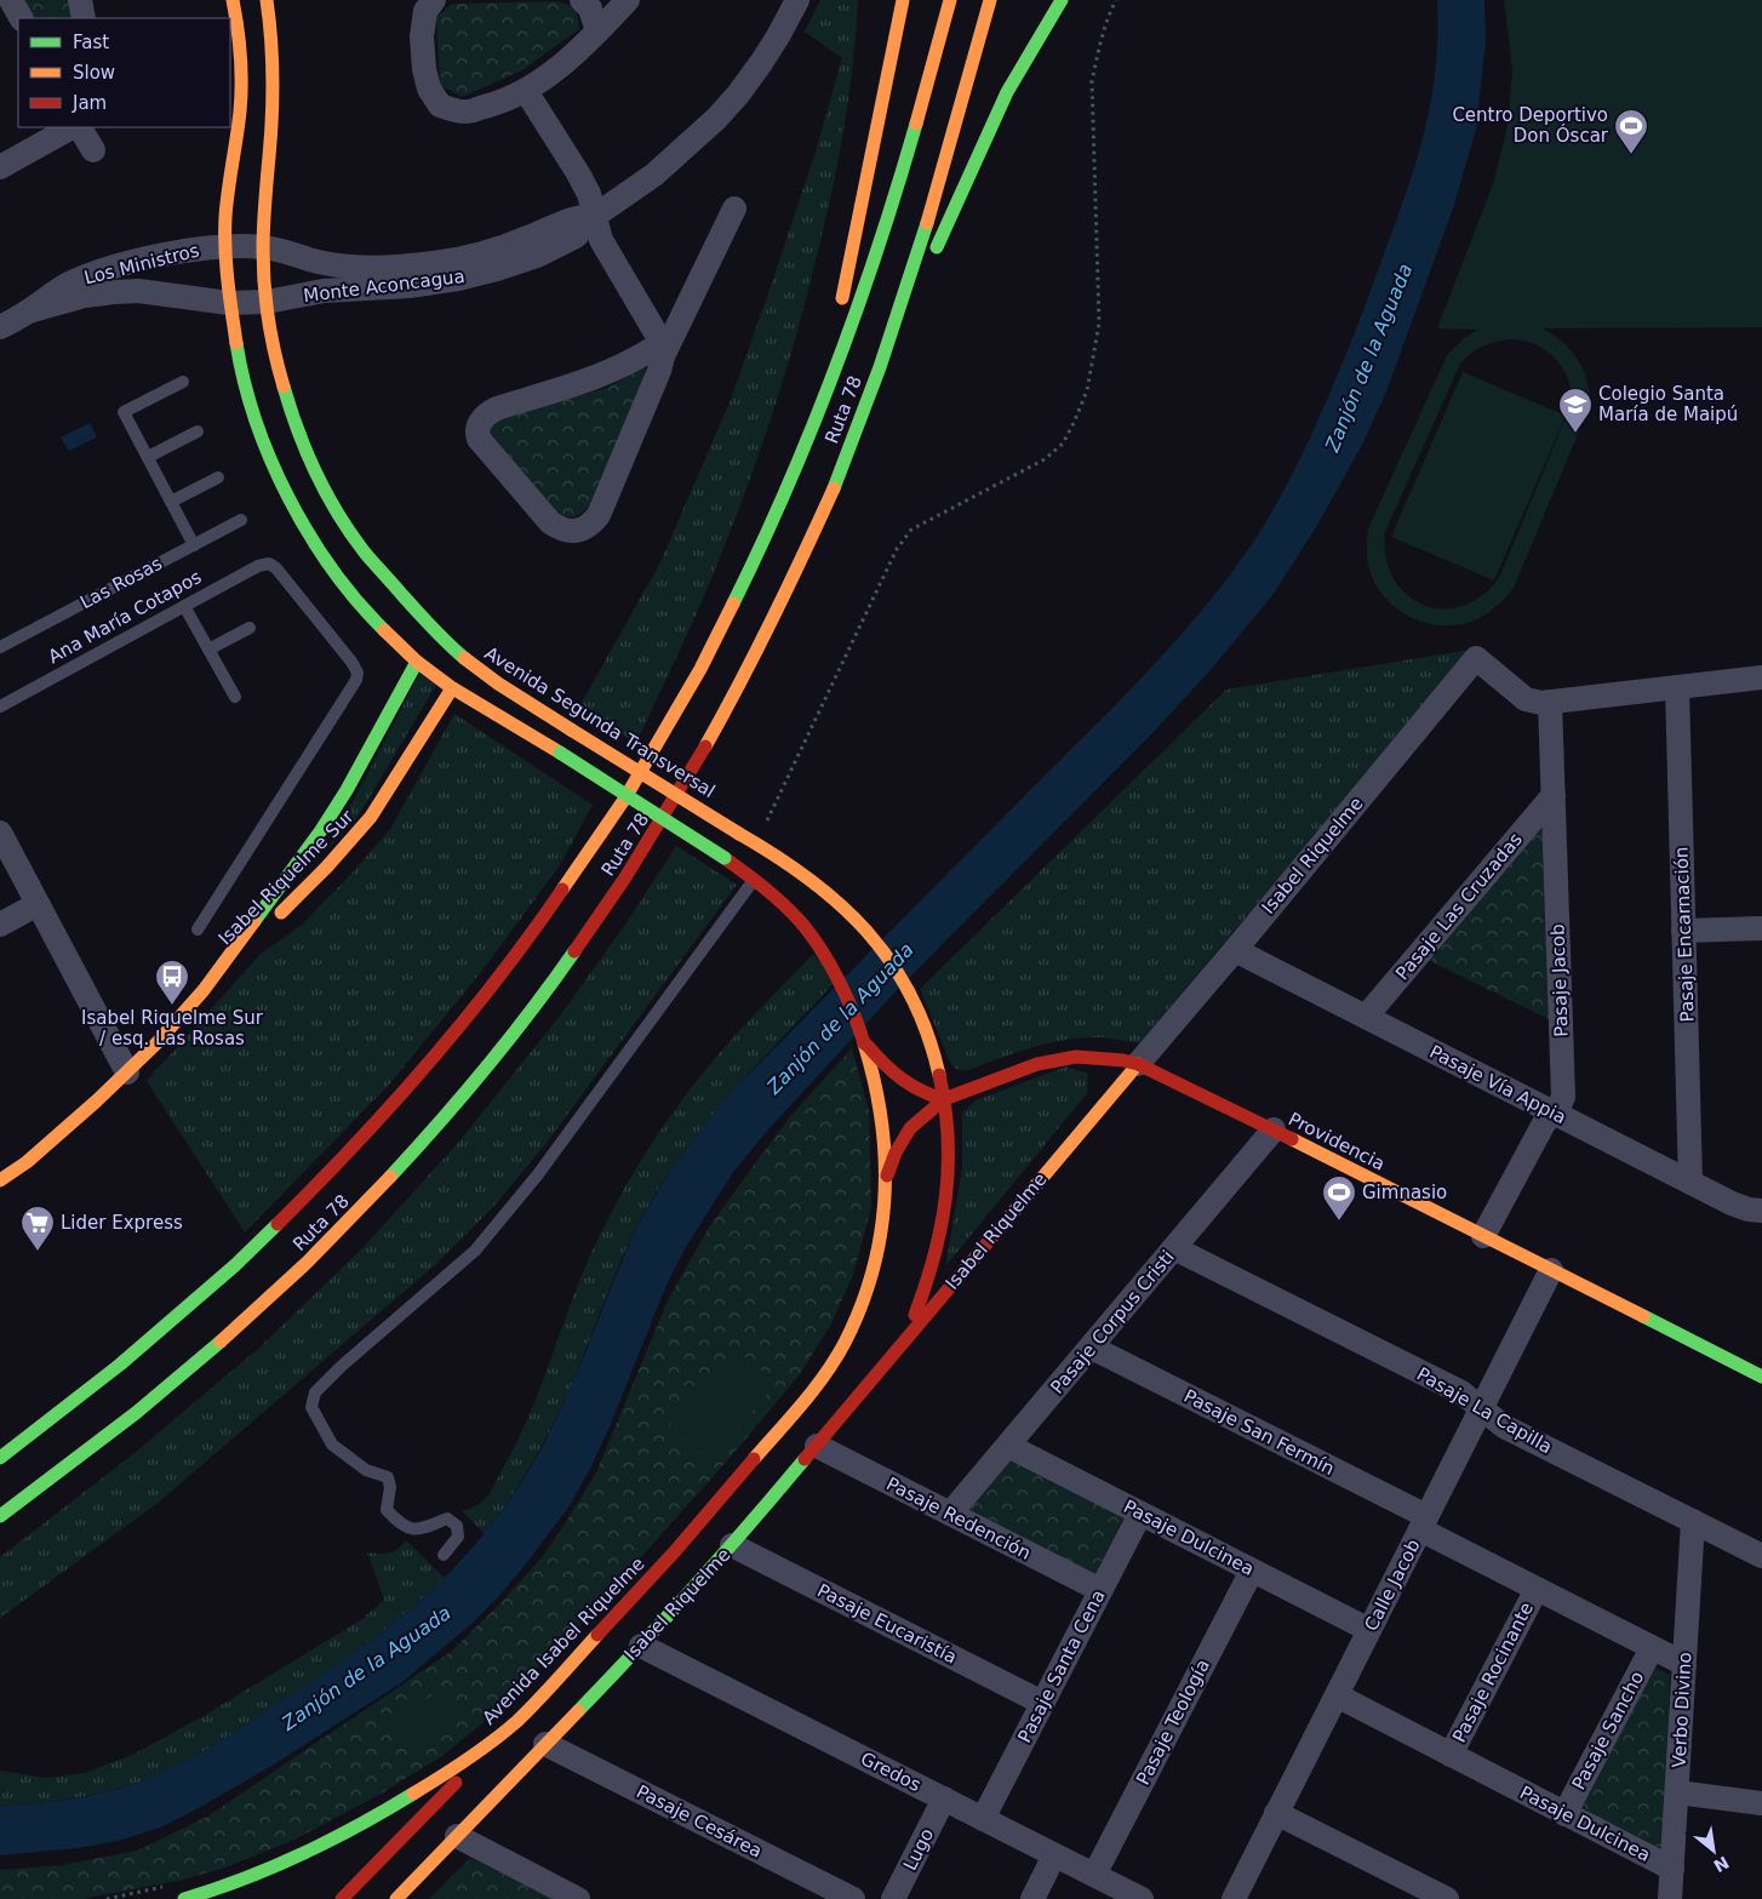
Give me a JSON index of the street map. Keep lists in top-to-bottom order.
{
  "streets": {
    "main road": [
      "Ruta 78",
      "Avenida Segunda Transversal",
      "Isabel Riquelme",
      "Isabel Riquelme Sur",
      "Providencia",
      "Avenida Isabel Riquelme"
    ],
    "street": [
      "Los Ministros",
      "Monte Aconcagua",
      "Pasaje Las Cruzadas",
      "Pasaje Encarnación",
      "Pasaje Jacob",
      "Pasaje Vía Appia",
      "Pasaje Corpus Cristi",
      "Pasaje La Capilla",
      "Pasaje San Fermín",
      "Pasaje Redención",
      "Pasaje Dulcinea",
      "Calle Jacob",
      "Pasaje Eucaristía",
      "Pasaje Santa Cena",
      "Pasaje Rocinante",
      "Verbo Divino",
      "Pasaje Teología",
      "Pasaje Sancho",
      "Gredos",
      "Pasaje Cesárea",
      "Lugo"
    ],
    "lane": ["Las Rosas", "Ana María Cotapos"]
  },
  "crossings": [
    ["Los Ministros", "Monte Aconcagua"],
    ["Los Ministros", "Avenida Segunda Transversal"],
    ["Monte Aconcagua", "Avenida Segunda Transversal"],
    ["Avenida Segunda Transversal", "Isabel Riquelme"],
    ["Avenida Segunda Transversal", "Providencia"],
    ["Isabel Riquelme", "Pasaje Jacob"],
    ["Isabel Riquelme", "Pasaje Vía Appia"],
    ["Isabel Riquelme", "Providencia"],
    ["Isabel Riquelme", "Pasaje Redención"],
    ["Isabel Riquelme", "Pasaje Eucaristía"],
    ["Isabel Riquelme", "Gredos"],
    ["Isabel Riquelme", "Pasaje Cesárea"],
    ["Pasaje Las Cruzadas", "Pasaje Jacob"],
    ["Pasaje Las Cruzadas", "Pasaje Vía Appia"],
    ["Pasaje Encarnación", "Pasaje Vía Appia"],
    ["Pasaje Jacob", "Pasaje Vía Appia"],
    ["Pasaje Jacob", "Providencia"],
    ["Providencia", "Pasaje Corpus Cristi"],
    ["Providencia", "Calle Jacob"],
    ["Providencia", "Avenida Isabel Riquelme"],
    ["Pasaje Corpus Cristi", "Pasaje La Capilla"],
    ["Pasaje Corpus Cristi", "Pasaje San Fermín"],
    ["Pasaje Corpus Cristi", "Pasaje Redención"],
    ["Pasaje Corpus Cristi", "Pasaje Dulcinea"],
    ["Pasaje La Capilla", "Calle Jacob"],
    ["Pasaje La Capilla", "Verbo Divino"],
    ["Pasaje San Fermín", "Calle Jacob"],
    ["Pasaje San Fermín", "Pasaje Rocinante"],
    ["Pasaje San Fermín", "Verbo Divino"],
    ["Pasaje San Fermín", "Pasaje Sancho"],
    ["Pasaje Redención", "Pasaje Santa Cena"],
    ["Pasaje Dulcinea", "Calle Jacob"],
    ["Pasaje Dulcinea", "Pasaje Santa Cena"],
    ["Pasaje Dulcinea", "Pasaje Rocinante"],
    ["Pasaje Dulcinea", "Verbo Divino"],
    ["Pasaje Dulcinea", "Pasaje Teología"],
    ["Pasaje Dulcinea", "Pasaje Sancho"],
    ["Pasaje Eucaristía", "Pasaje Santa Cena"],
    ["Pasaje Santa Cena", "Gredos"],
    ["Pasaje Teología", "Gredos"],
    ["Gredos", "Lugo"]
  ],
  "water": ["Zanjón de la Aguada"],
  "places": {
    "sports": ["Centro Deportivo Don Óscar", "Gimnasio"],
    "school or university": ["Colegio Santa María de Maipú"],
    "bus stop": ["Isabel Riquelme Sur / esq. Las Rosas"],
    "supermarket": ["Lider Express"]
  },
  "legend": ["Fast", "Slow", "Jam"],
  "north": "bottom right"
}
